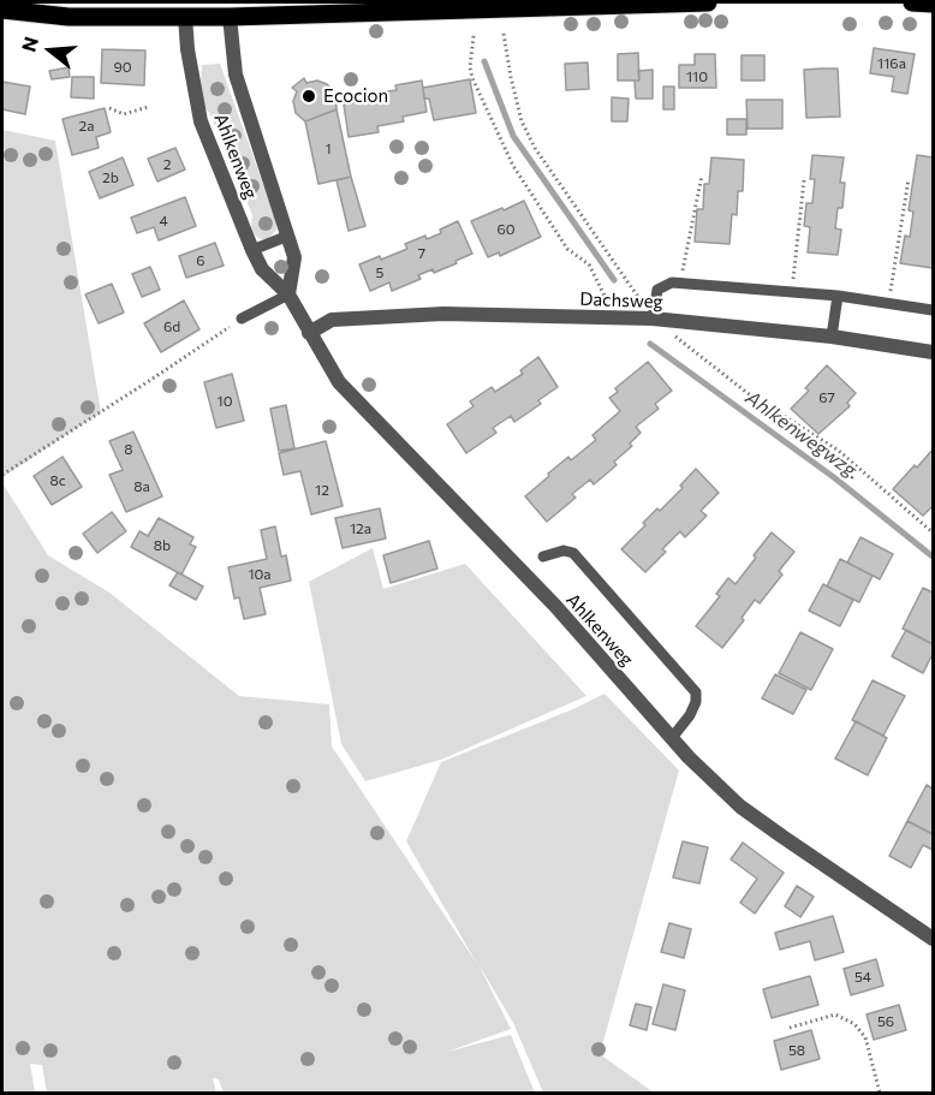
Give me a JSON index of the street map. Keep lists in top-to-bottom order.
{
  "streets": {
    "street": ["Ahlkenweg", "Dachsweg"]
  },
  "crossings": [
    ["Ahlkenweg", "Dachsweg"]
  ],
  "water": ["Ahlkenwegwzg."],
  "places": ["Ecocion"],
  "house_numbers": [
    "116a",
    "90",
    "110",
    "2a",
    "1",
    "2",
    "2b",
    "4",
    "60",
    "7",
    "6",
    "5",
    "6d",
    "67",
    "10",
    "8",
    "8c",
    "8a",
    "12",
    "12a",
    "8b",
    "10a",
    "54",
    "56",
    "58"
  ],
  "north": "left"
}
